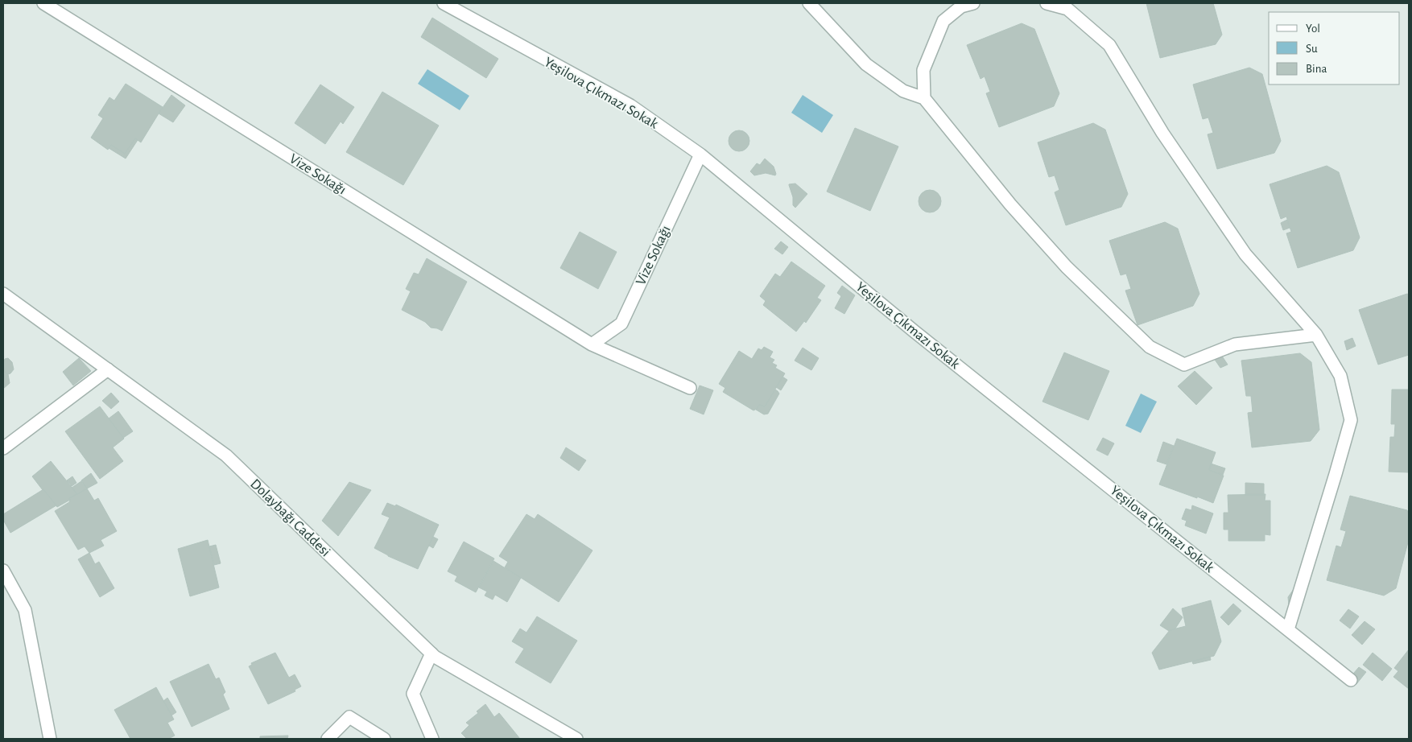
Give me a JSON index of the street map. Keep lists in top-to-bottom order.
{
  "streets": {
    "street": ["Yeşilova Çıkmazı Sokak", "Vize Sokağı", "Dolaybağı Caddesi"]
  },
  "crossings": [
    ["Yeşilova Çıkmazı Sokak", "Vize Sokağı"]
  ],
  "legend": ["Yol", "Su", "Bina"]
}
